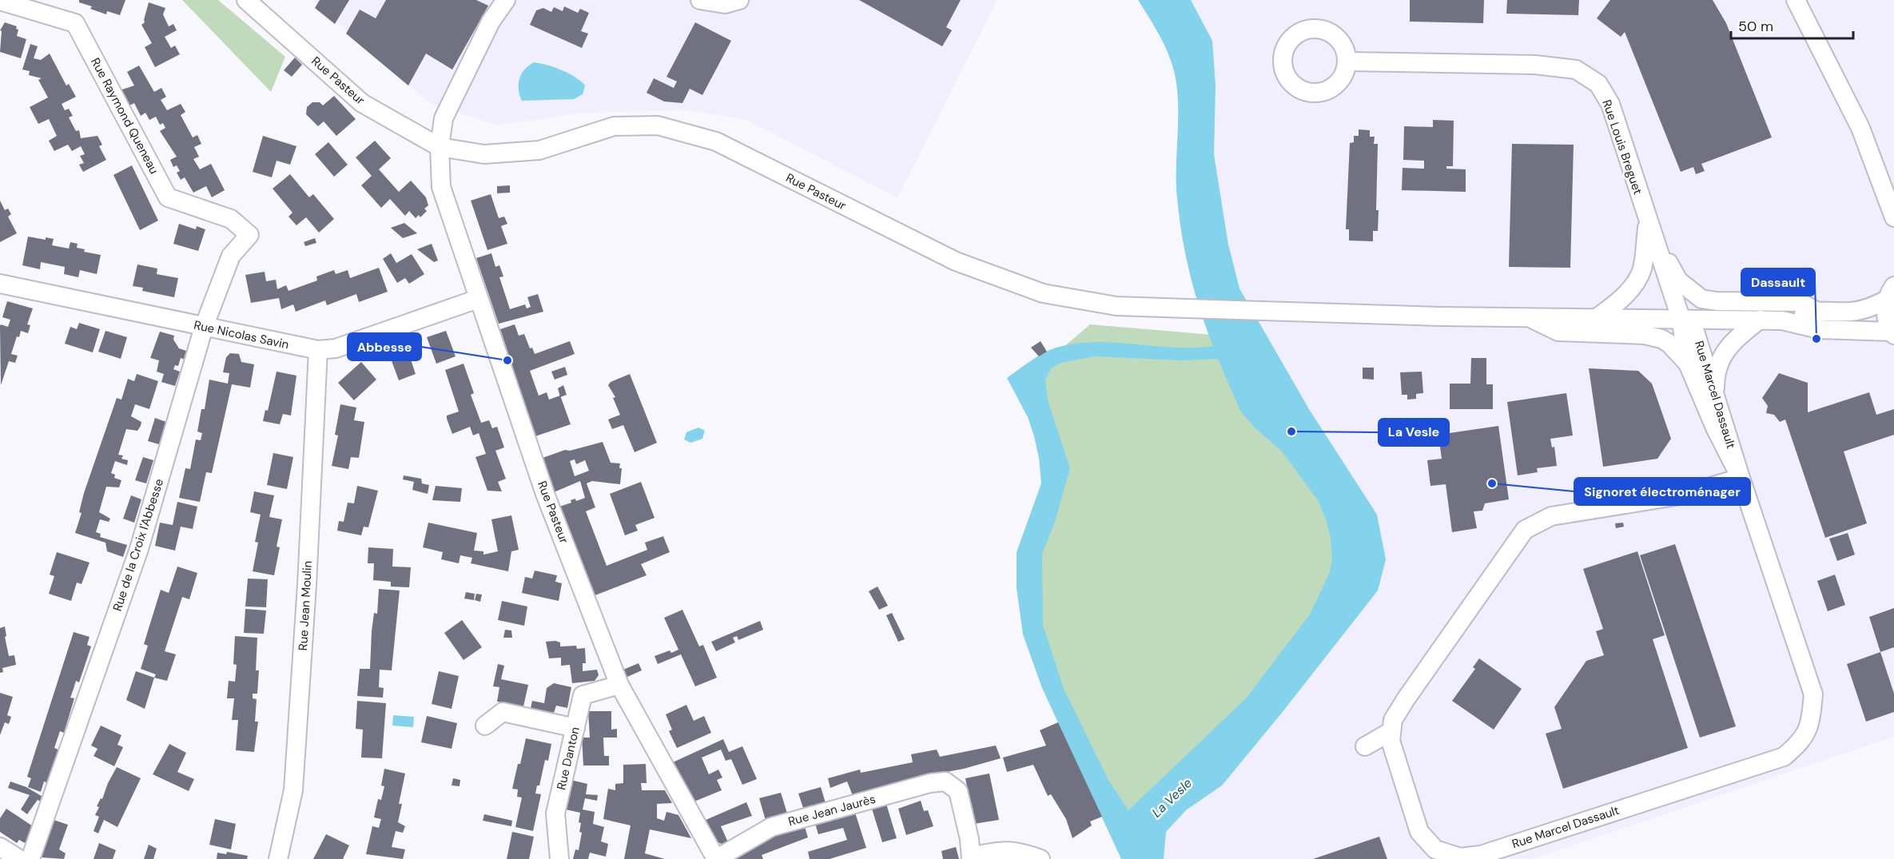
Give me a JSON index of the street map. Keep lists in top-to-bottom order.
{
  "streets": {
    "street": [
      "Rue Pasteur",
      "Rue Raymond Queneau",
      "Rue Louis Breguet",
      "Rue Nicolas Savin",
      "Rue Marcel Dassault",
      "Rue de la Croix l'Abbesse",
      "Rue Jean Moulin",
      "Rue Danton",
      "Rue Jean Jaurès"
    ]
  },
  "crossings": [
    ["Rue Pasteur", "Rue Louis Breguet"],
    ["Rue Pasteur", "Rue Nicolas Savin"],
    ["Rue Pasteur", "Rue Marcel Dassault"],
    ["Rue Pasteur", "Rue Danton"],
    ["Rue Pasteur", "Rue Jean Jaurès"],
    ["Rue Raymond Queneau", "Rue de la Croix l'Abbesse"],
    ["Rue Louis Breguet", "Rue Marcel Dassault"],
    ["Rue Nicolas Savin", "Rue de la Croix l'Abbesse"],
    ["Rue Nicolas Savin", "Rue Jean Moulin"]
  ],
  "water": ["La Vesle"],
  "places": [
    "Dassault",
    "Abbesse",
    "La Vesle",
    "Signoret électroménager"
  ],
  "scale_bar": "50 m"
}
